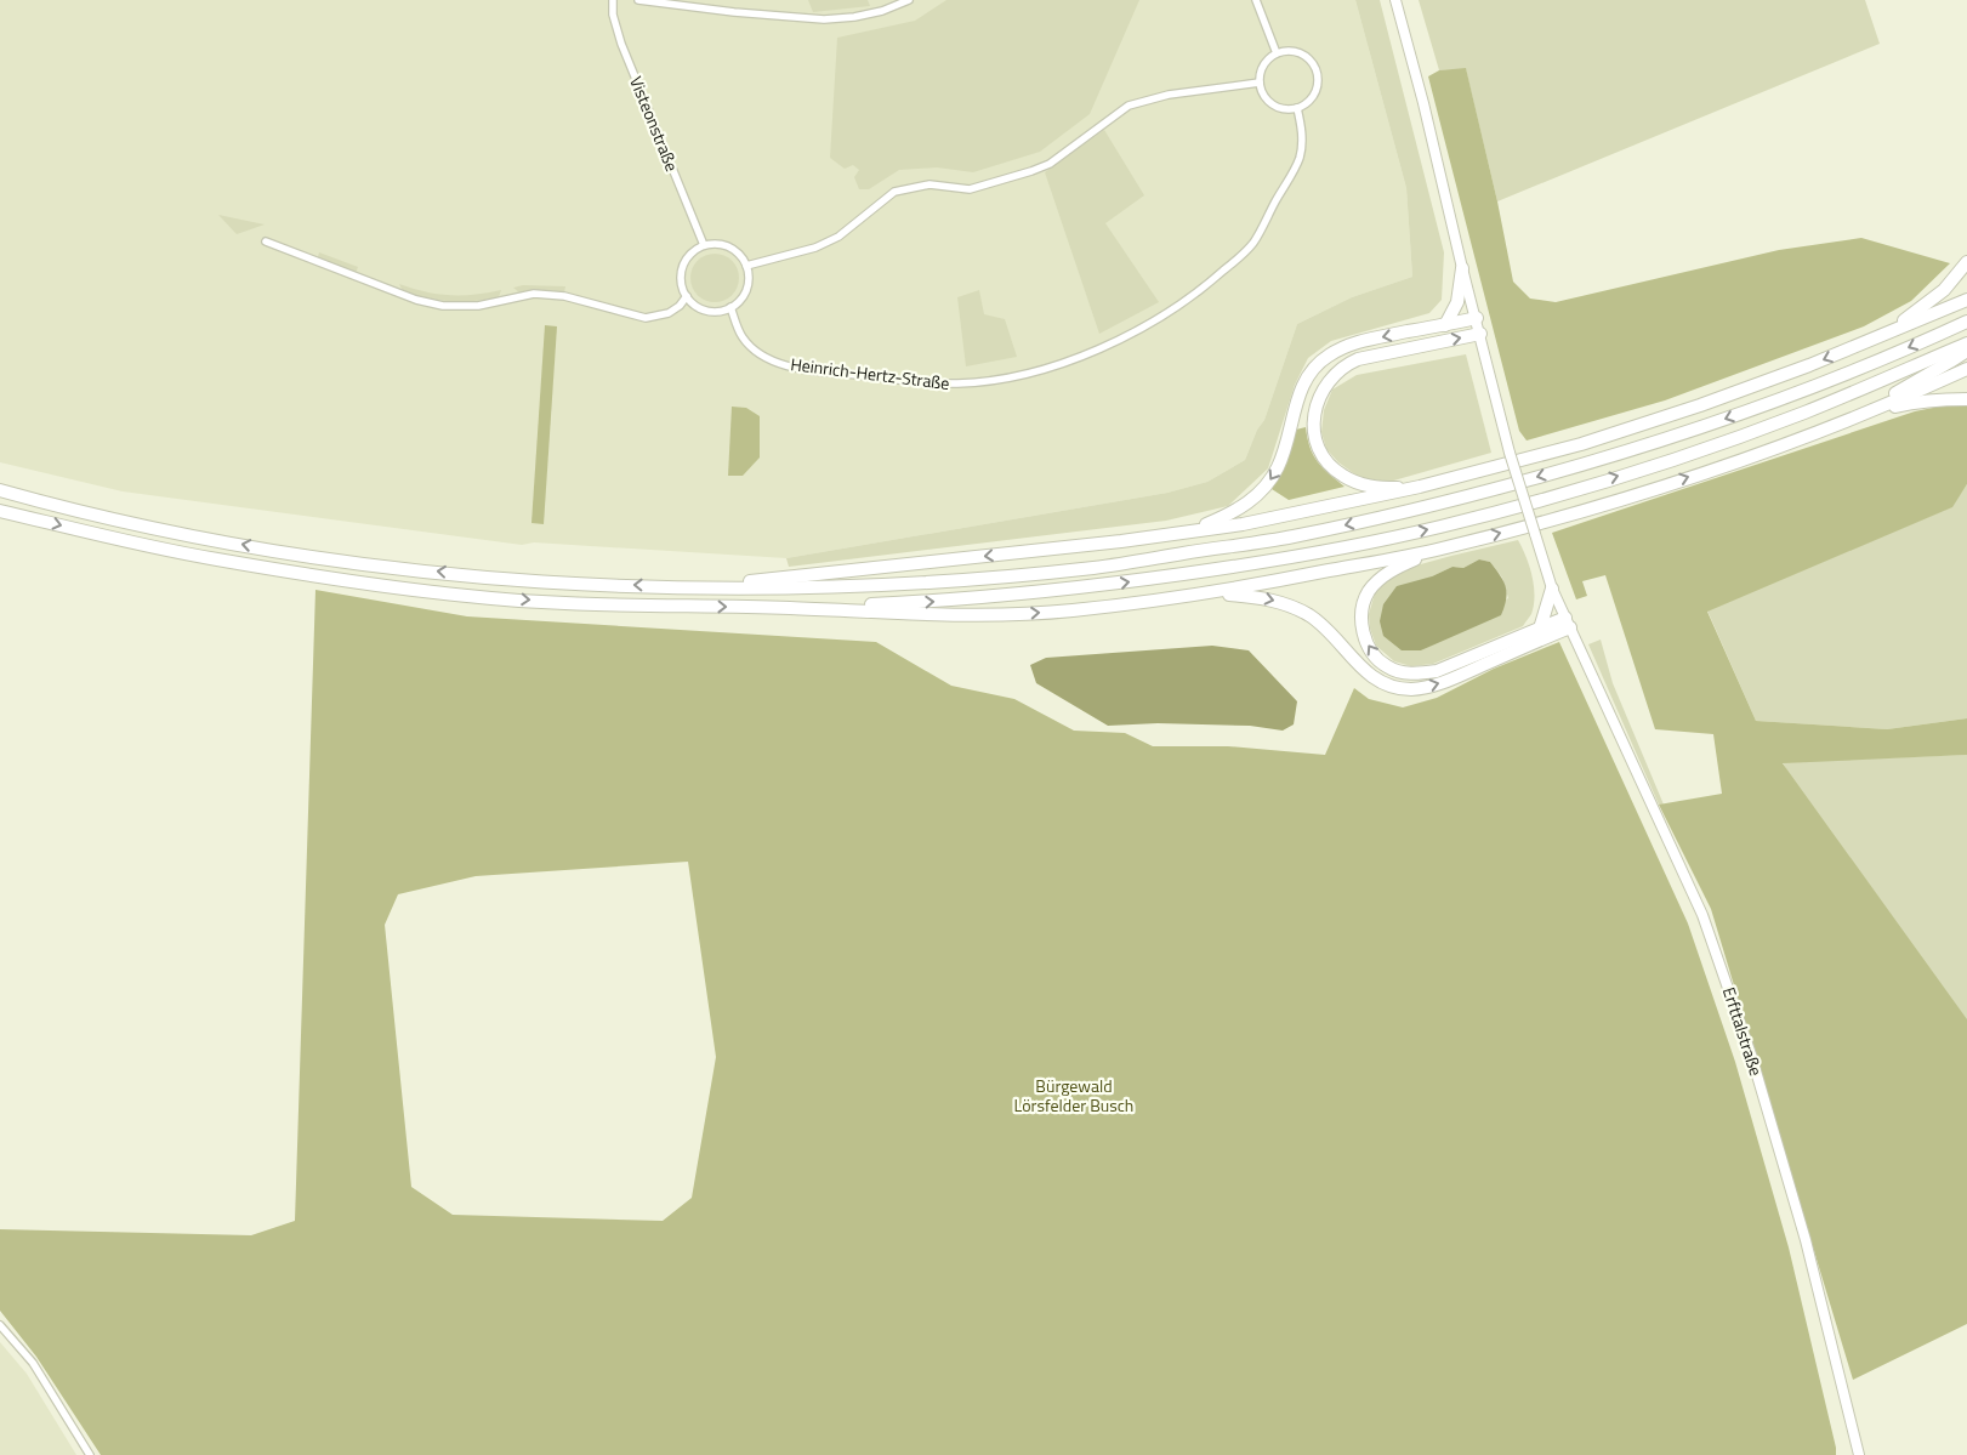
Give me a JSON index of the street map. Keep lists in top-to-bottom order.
{
  "streets": {
    "main road": ["Erfttalstraße"],
    "street": ["Visteonstraße", "Heinrich-Hertz-Straße"]
  },
  "crossings": [
    ["Visteonstraße", "Heinrich-Hertz-Straße"]
  ],
  "parks": ["Bürgewald Lörsfelder Busch"]
}
